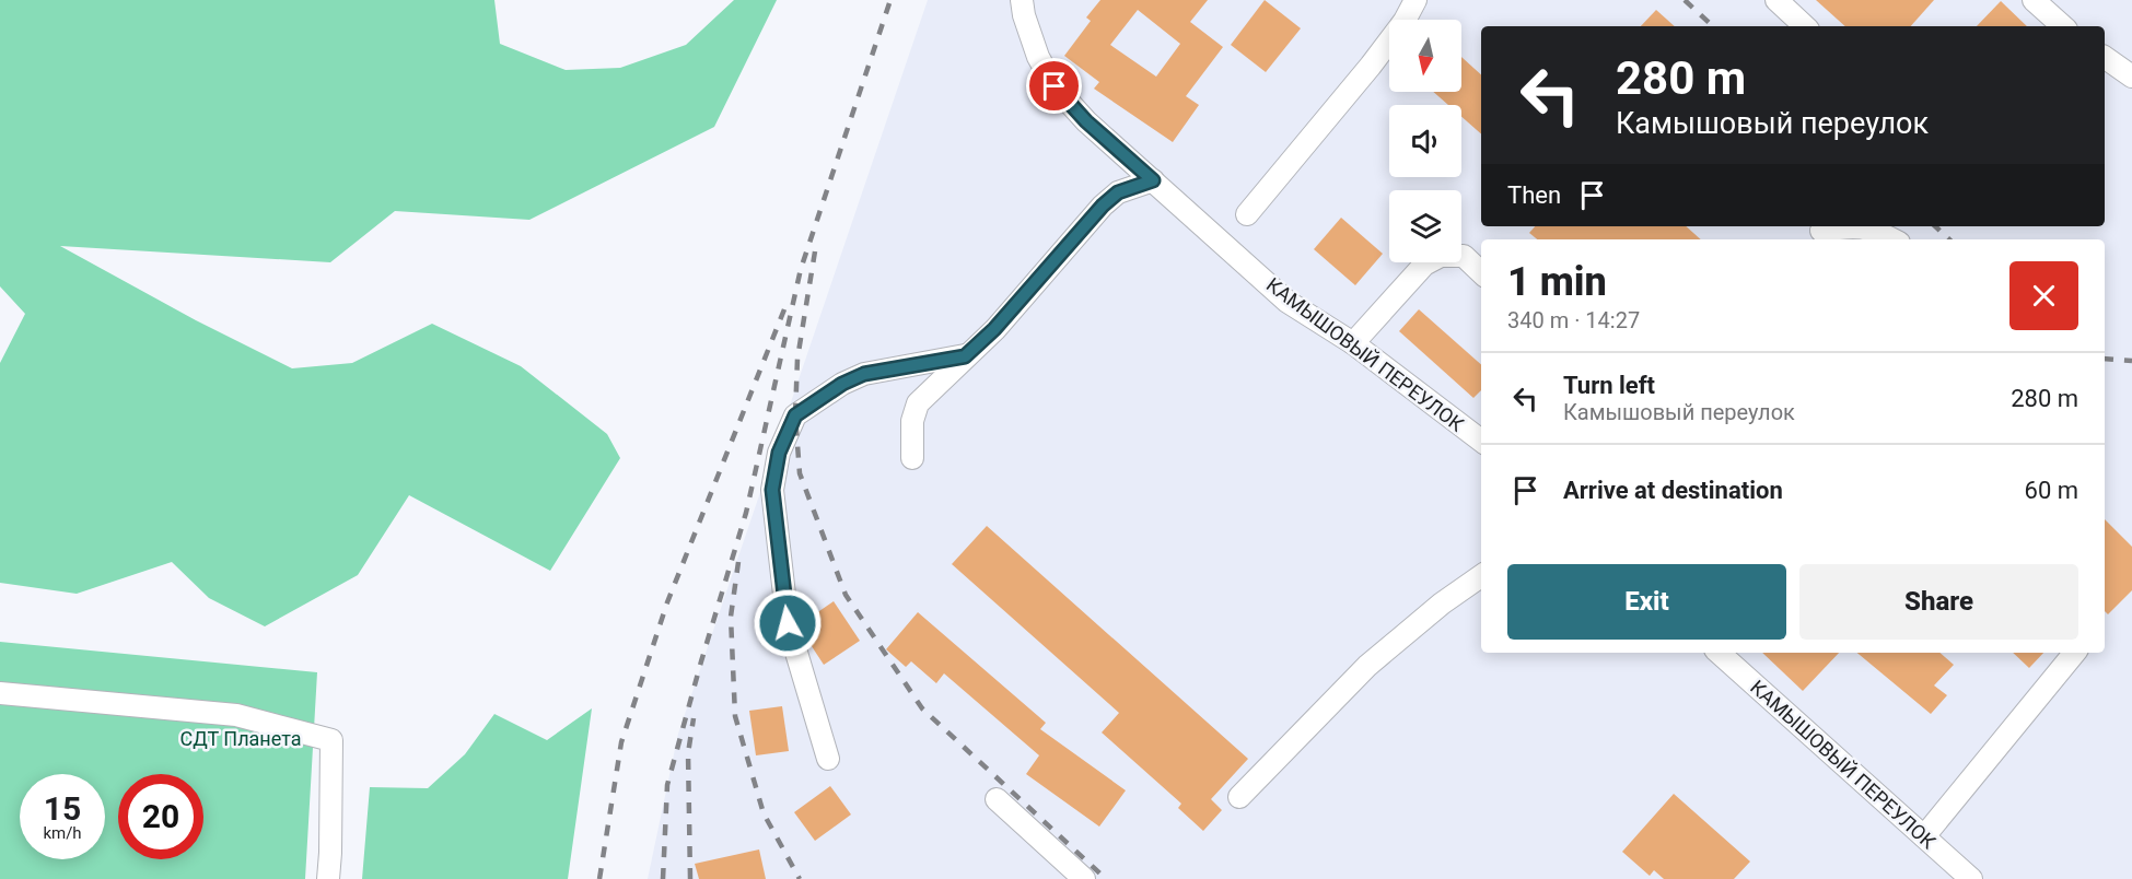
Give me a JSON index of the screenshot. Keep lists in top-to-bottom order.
{
  "streets": {
    "street": ["КАМЫШОВЫЙ ПЕРЕУЛОК"]
  },
  "parks": ["СДТ Планета"],
  "north": "bottom",
  "page": {
    "turn": ["280 m", "Камышовый переулок"],
    "then": "Then",
    "heading": ["1 min", "340 m · 14:27"],
    "list": [
      {
        "name": "Turn left",
        "note": "Камышовый переулок",
        "value": "280 m"
      },
      {
        "name": "Arrive at destination",
        "value": "60 m"
      }
    ],
    "buttons": ["Exit", "Share"],
    "speed": "15 km/h",
    "limit": "20"
  }
}
